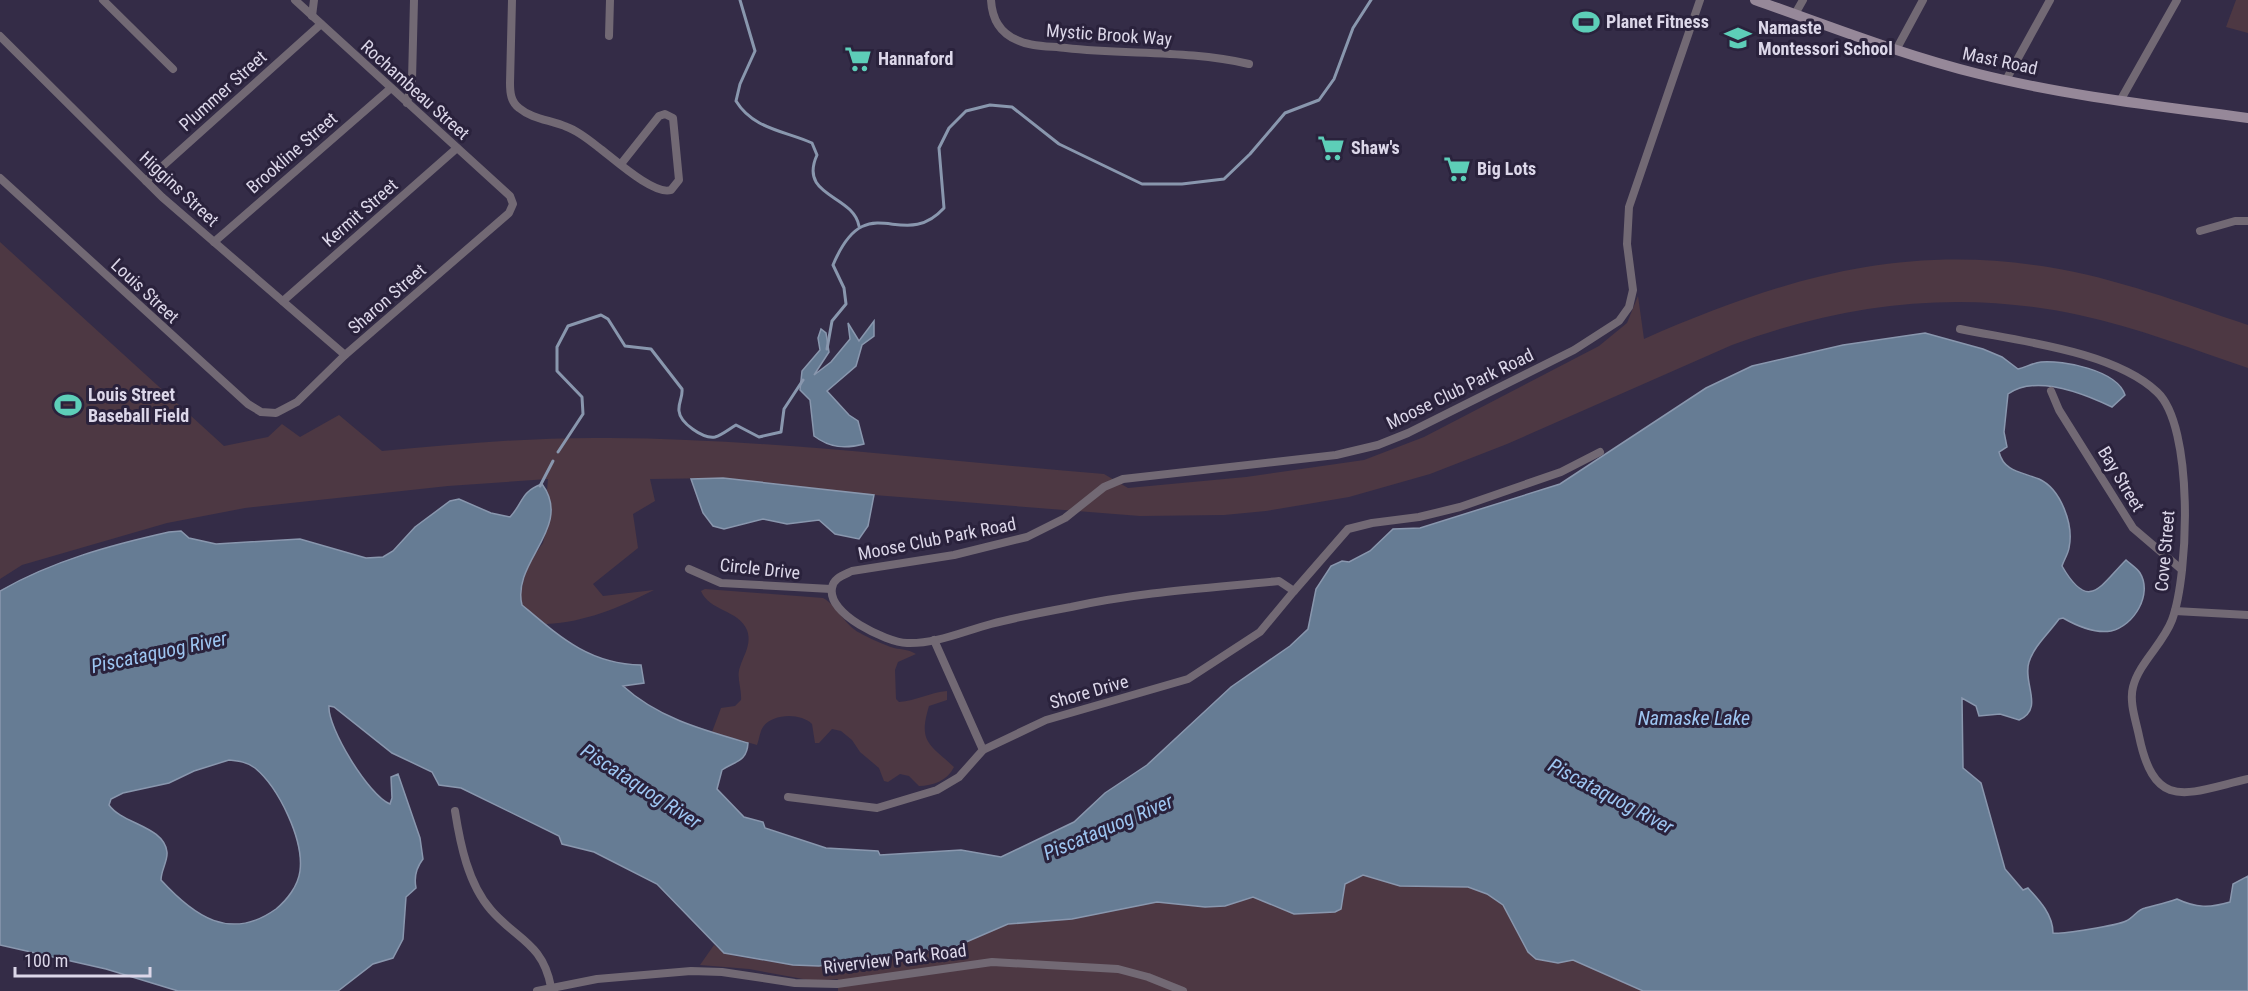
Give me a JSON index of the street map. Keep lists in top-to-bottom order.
{
  "streets": {
    "main road": ["Mast Road"],
    "street": [
      "Mystic Brook Way",
      "Rochambeau Street",
      "Plummer Street",
      "Brookline Street",
      "Higgins Street",
      "Kermit Street",
      "Louis Street",
      "Sharon Street",
      "Moose Club Park Road",
      "Bay Street",
      "Cove Street",
      "Circle Drive",
      "Shore Drive",
      "Riverview Park Road"
    ]
  },
  "crossings": [
    ["Rochambeau Street", "Plummer Street"],
    ["Rochambeau Street", "Brookline Street"],
    ["Rochambeau Street", "Kermit Street"],
    ["Rochambeau Street", "Sharon Street"],
    ["Plummer Street", "Higgins Street"],
    ["Brookline Street", "Higgins Street"],
    ["Higgins Street", "Kermit Street"],
    ["Higgins Street", "Sharon Street"],
    ["Louis Street", "Sharon Street"],
    ["Moose Club Park Road", "Circle Drive"],
    ["Bay Street", "Cove Street"]
  ],
  "water": ["Piscataquog River", "Namaske Lake"],
  "places": {
    "sports": ["Planet Fitness", "Louis Street Baseball Field"],
    "school or university": ["Namaste Montessori School"],
    "supermarket": ["Hannaford", "Shaw's", "Big Lots"]
  },
  "scale_bar": "100 m"
}
